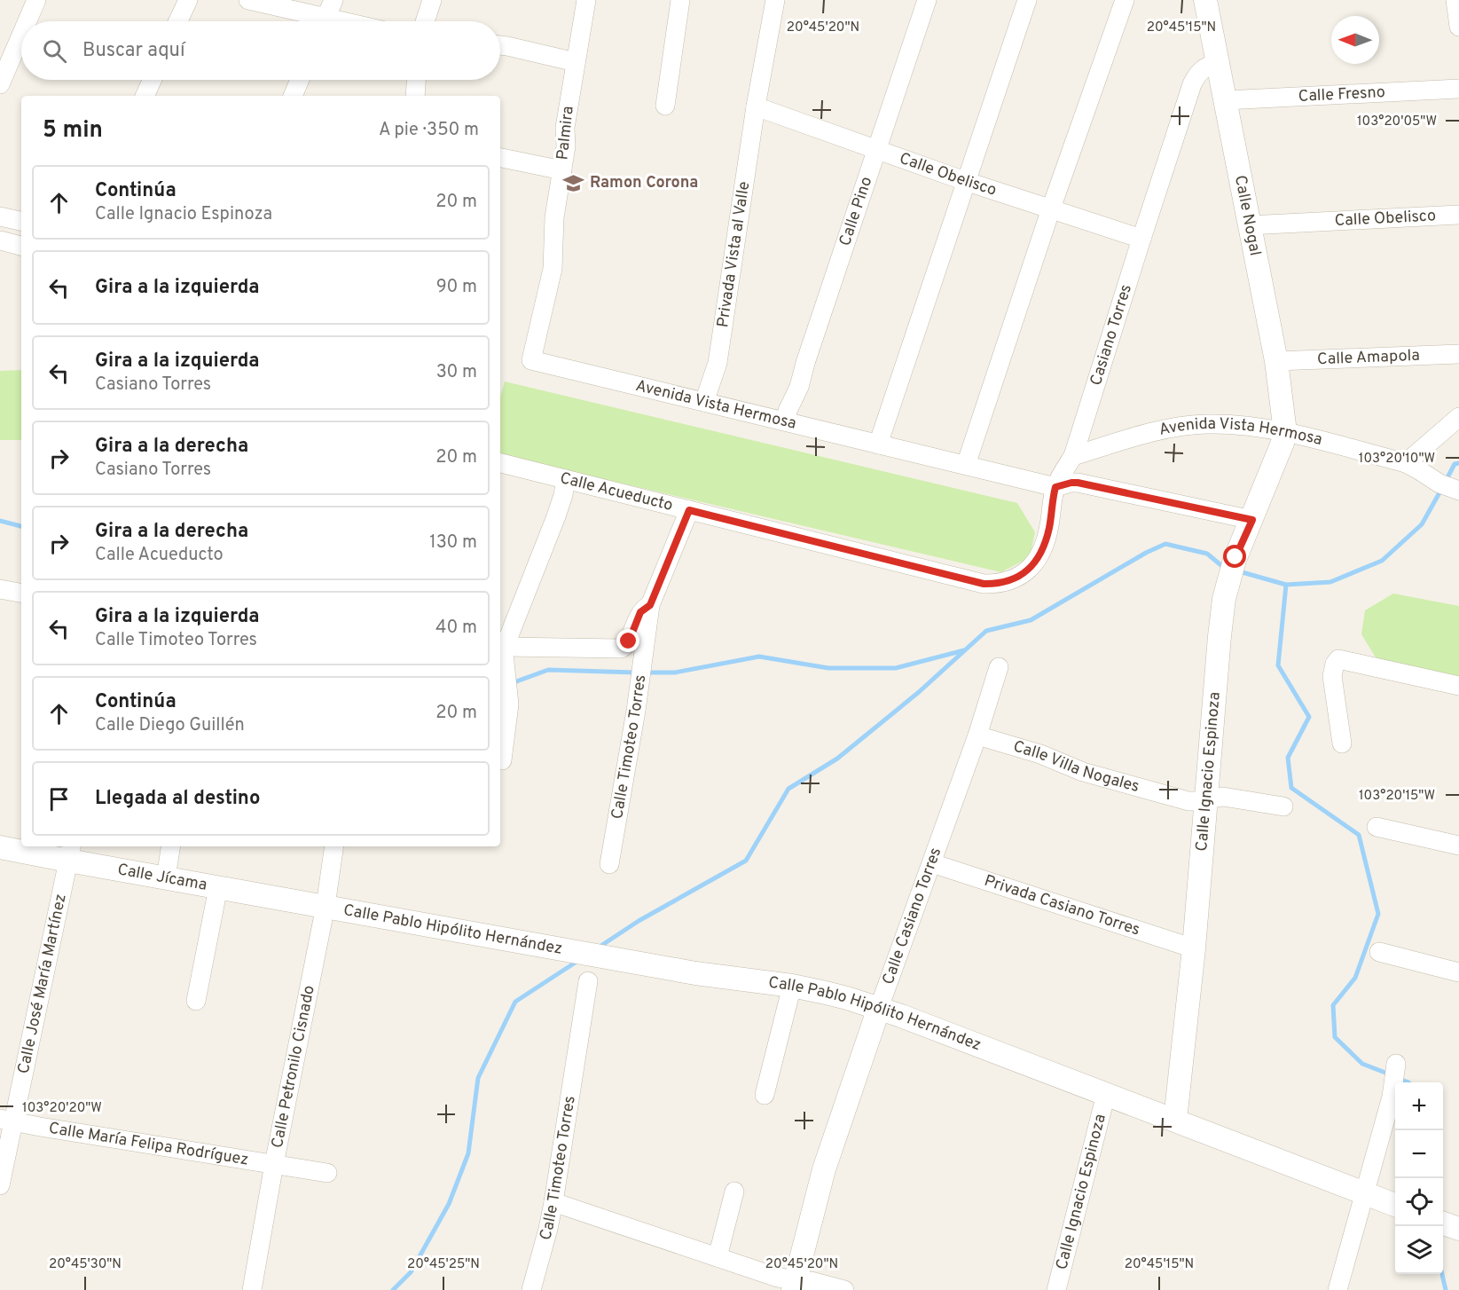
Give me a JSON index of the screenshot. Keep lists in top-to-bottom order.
{
  "streets": {
    "street": [
      "Calle Fresno",
      "Palmira",
      "Calle Obelisco",
      "Calle Pino",
      "Calle Nogal",
      "Privada Vista al Valle",
      "Casiano Torres",
      "Calle Amapola",
      "Avenida Vista Hermosa",
      "Calle Acueducto",
      "Calle Timoteo Torres",
      "Calle Villa Nogales",
      "Calle Ignacio Espinoza",
      "Calle Jícama",
      "Privada Casiano Torres",
      "Calle Casiano Torres",
      "Calle Pablo Hipólito Hernández",
      "Calle José María Martínez",
      "Calle Petronilo Cisnado",
      "Calle María Felipa Rodríguez"
    ]
  },
  "crossings": [
    ["Calle Fresno", "Calle Nogal"],
    ["Palmira", "Avenida Vista Hermosa"],
    ["Calle Obelisco", "Calle Pino"],
    ["Calle Obelisco", "Calle Nogal"],
    ["Calle Obelisco", "Privada Vista al Valle"],
    ["Calle Obelisco", "Casiano Torres"],
    ["Calle Pino", "Avenida Vista Hermosa"],
    ["Calle Nogal", "Casiano Torres"],
    ["Calle Nogal", "Calle Amapola"],
    ["Calle Nogal", "Avenida Vista Hermosa"],
    ["Calle Nogal", "Calle Ignacio Espinoza"],
    ["Privada Vista al Valle", "Avenida Vista Hermosa"],
    ["Casiano Torres", "Avenida Vista Hermosa"],
    ["Casiano Torres", "Calle Acueducto"],
    ["Avenida Vista Hermosa", "Calle Ignacio Espinoza"],
    ["Calle Acueducto", "Calle Timoteo Torres"],
    ["Calle Villa Nogales", "Calle Ignacio Espinoza"],
    ["Calle Villa Nogales", "Calle Casiano Torres"],
    ["Calle Ignacio Espinoza", "Privada Casiano Torres"],
    ["Calle Ignacio Espinoza", "Calle Pablo Hipólito Hernández"],
    ["Calle Jícama", "Calle Pablo Hipólito Hernández"],
    ["Calle Jícama", "Calle José María Martínez"],
    ["Calle Jícama", "Calle Petronilo Cisnado"],
    ["Privada Casiano Torres", "Calle Casiano Torres"],
    ["Calle Casiano Torres", "Calle Pablo Hipólito Hernández"],
    ["Calle Pablo Hipólito Hernández", "Calle Petronilo Cisnado"],
    ["Calle José María Martínez", "Calle María Felipa Rodríguez"],
    ["Calle Petronilo Cisnado", "Calle María Felipa Rodríguez"]
  ],
  "places": {
    "school or university": ["Ramon Corona"]
  },
  "north": "left",
  "page": {
    "search": "Buscar aquí",
    "heading": ["5 min", "A pie · 350 m"],
    "list": [
      ["Continúa", "Calle Ignacio Espinoza", "20 m"],
      ["Gira a la izquierda", "90 m"],
      ["Gira a la izquierda", "Casiano Torres", "30 m"],
      ["Gira a la derecha", "Casiano Torres", "20 m"],
      ["Gira a la derecha", "Calle Acueducto", "130 m"],
      ["Gira a la izquierda", "Calle Timoteo Torres", "40 m"],
      ["Continúa", "Calle Diego Guillén", "20 m"],
      "Llegada al destino"
    ],
    "map_buttons": ["+", "−"]
  },
  "coordinates": [
    "20°45'20\"N",
    "20°45'15\"N",
    "103°20'05\"W",
    "103°20'10\"W",
    "103°20'15\"W",
    "103°20'20\"W",
    "20°45'30\"N",
    "20°45'25\"N"
  ]
}
